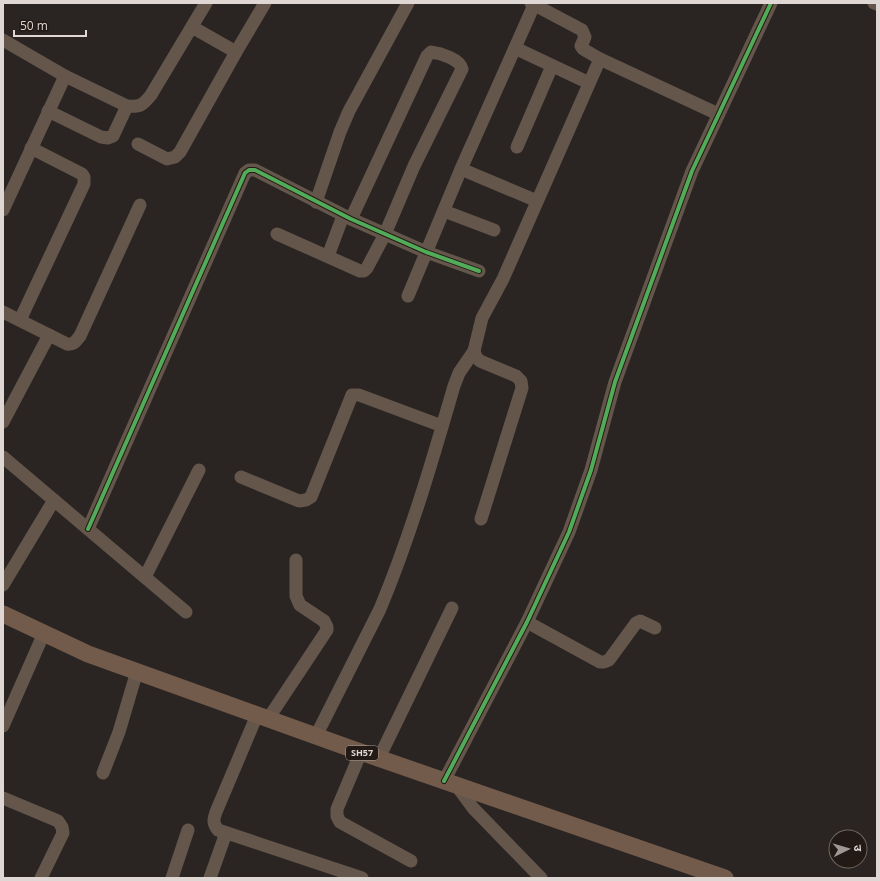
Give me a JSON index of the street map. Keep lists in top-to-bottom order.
{
  "streets": {
    "main road": ["SH57"]
  },
  "scale_bar": "50 m",
  "north": "right"
}
